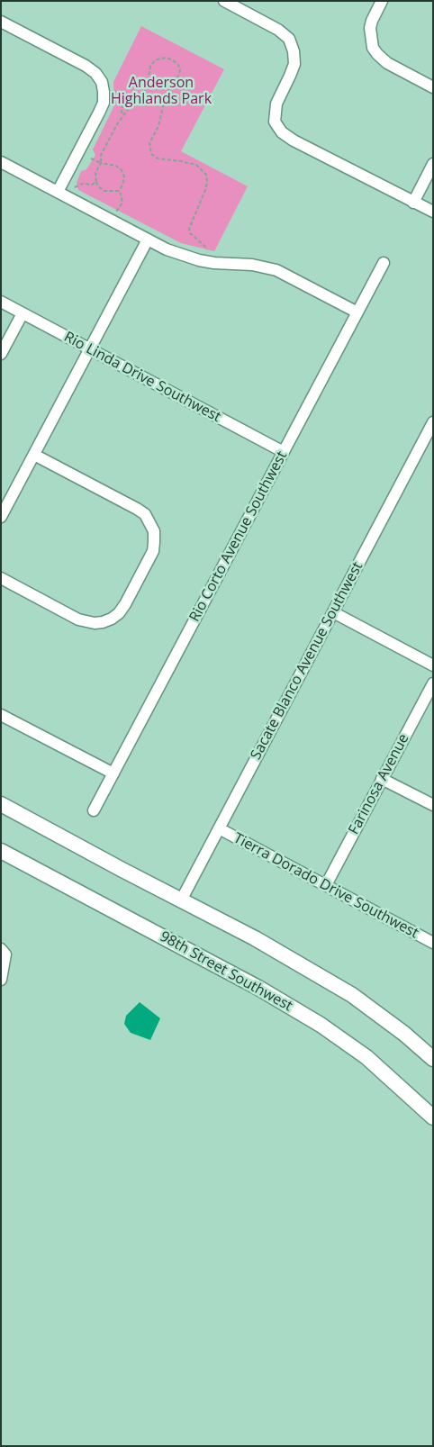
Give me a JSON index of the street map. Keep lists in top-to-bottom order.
{
  "streets": {
    "main road": ["98th Street Southwest"],
    "street": [
      "Rio Linda Drive Southwest",
      "Rio Corto Avenue Southwest",
      "Sacate Blanco Avenue Southwest",
      "Farinosa Avenue",
      "Tierra Dorado Drive Southwest"
    ]
  },
  "crossings": [
    ["Rio Linda Drive Southwest", "Rio Corto Avenue Southwest"],
    ["Sacate Blanco Avenue Southwest", "Tierra Dorado Drive Southwest"],
    ["Farinosa Avenue", "Tierra Dorado Drive Southwest"]
  ],
  "parks": ["Anderson Highlands Park"]
}
